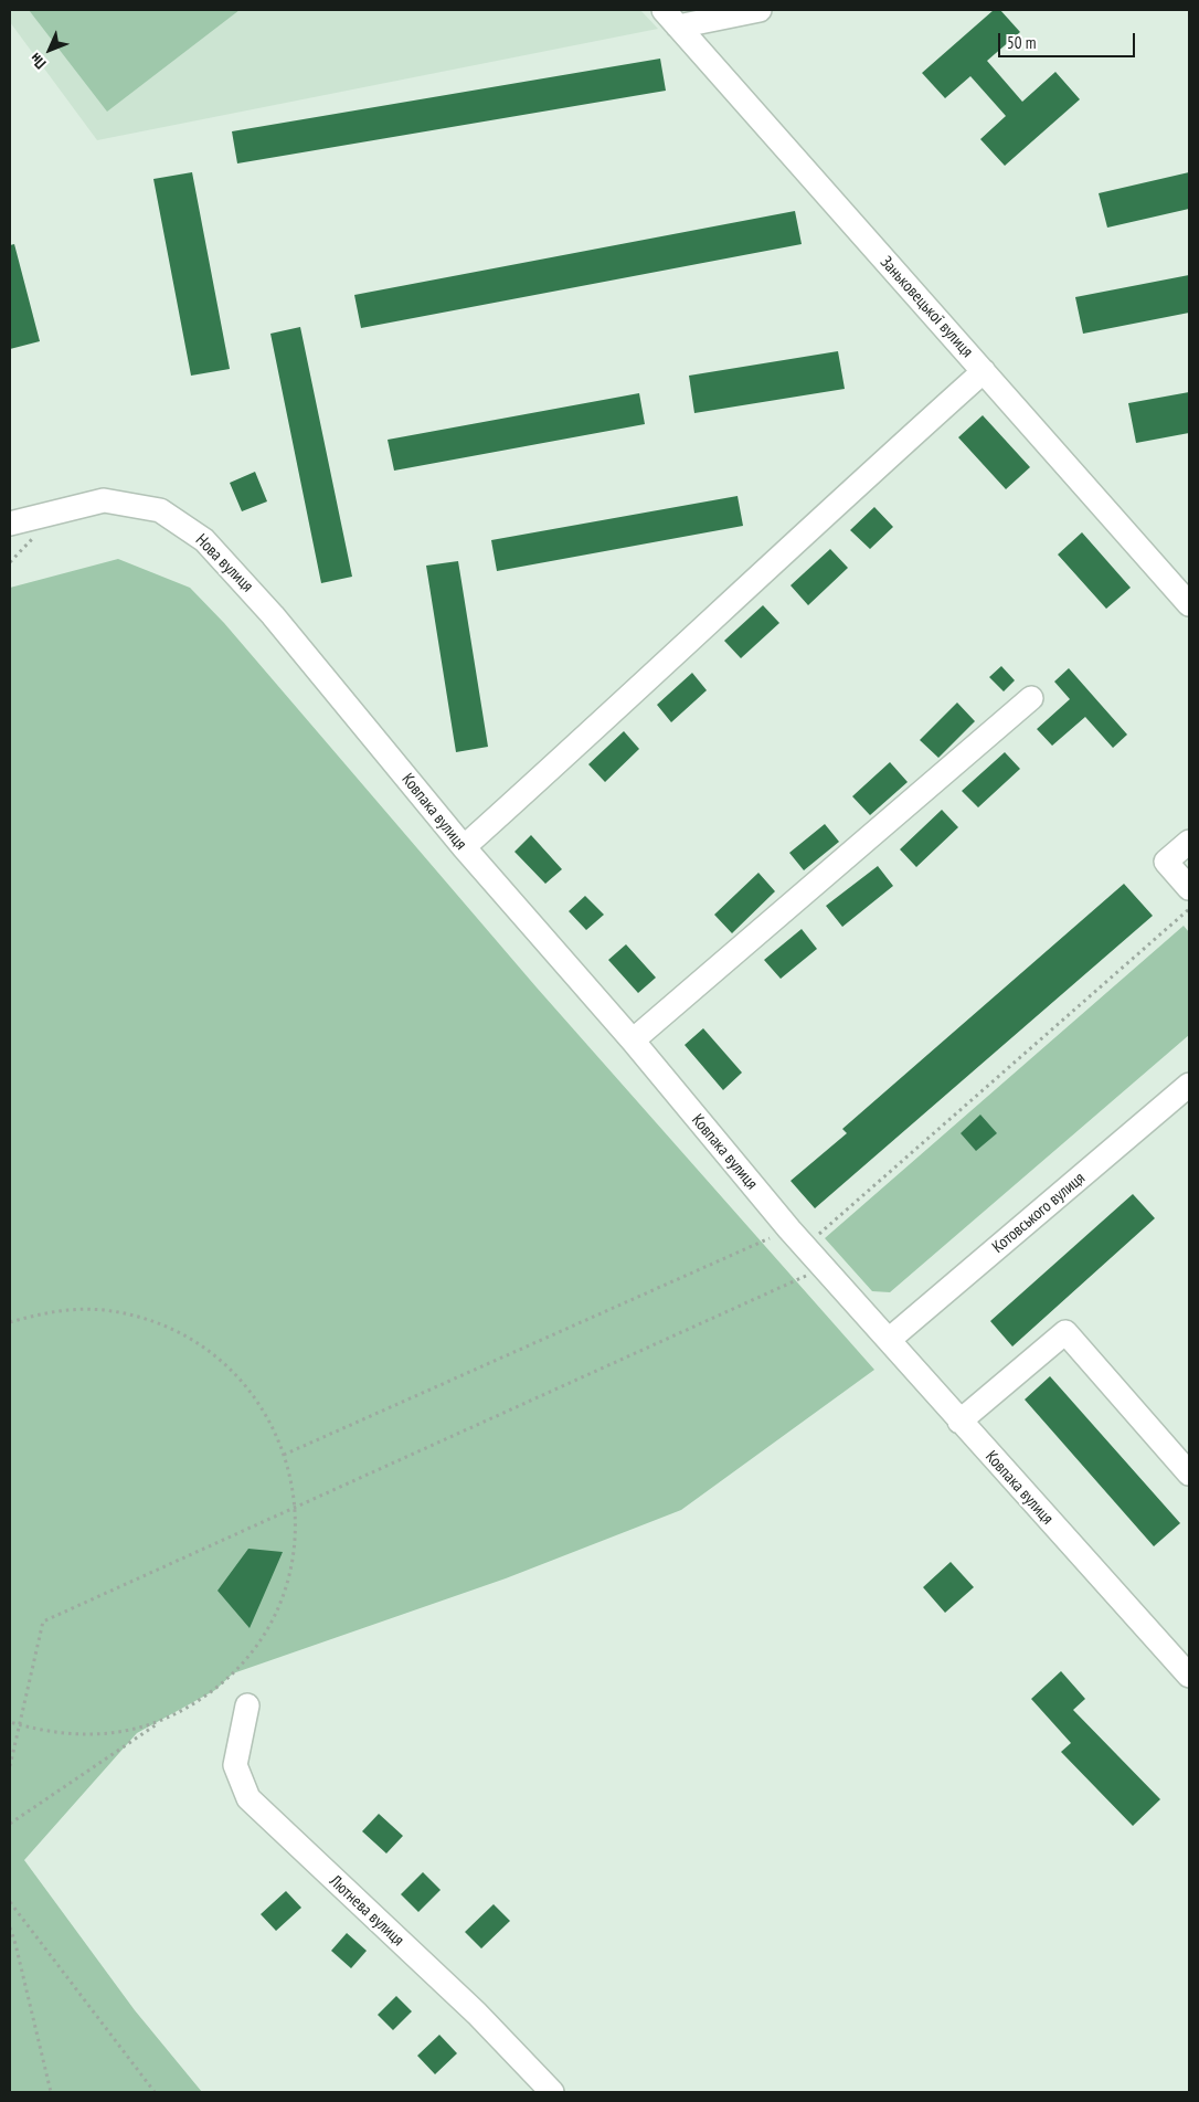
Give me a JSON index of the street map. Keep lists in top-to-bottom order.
{
  "streets": {
    "street": [
      "Заньковецької вулиця",
      "Нова вулиця",
      "Ковпака вулиця",
      "Котовського вулиця",
      "Лютнева вулиця"
    ]
  },
  "crossings": [
    ["Нова вулиця", "Ковпака вулиця"],
    ["Ковпака вулиця", "Котовського вулиця"]
  ],
  "scale_bar": "50 m",
  "north": "bottom left"
}
